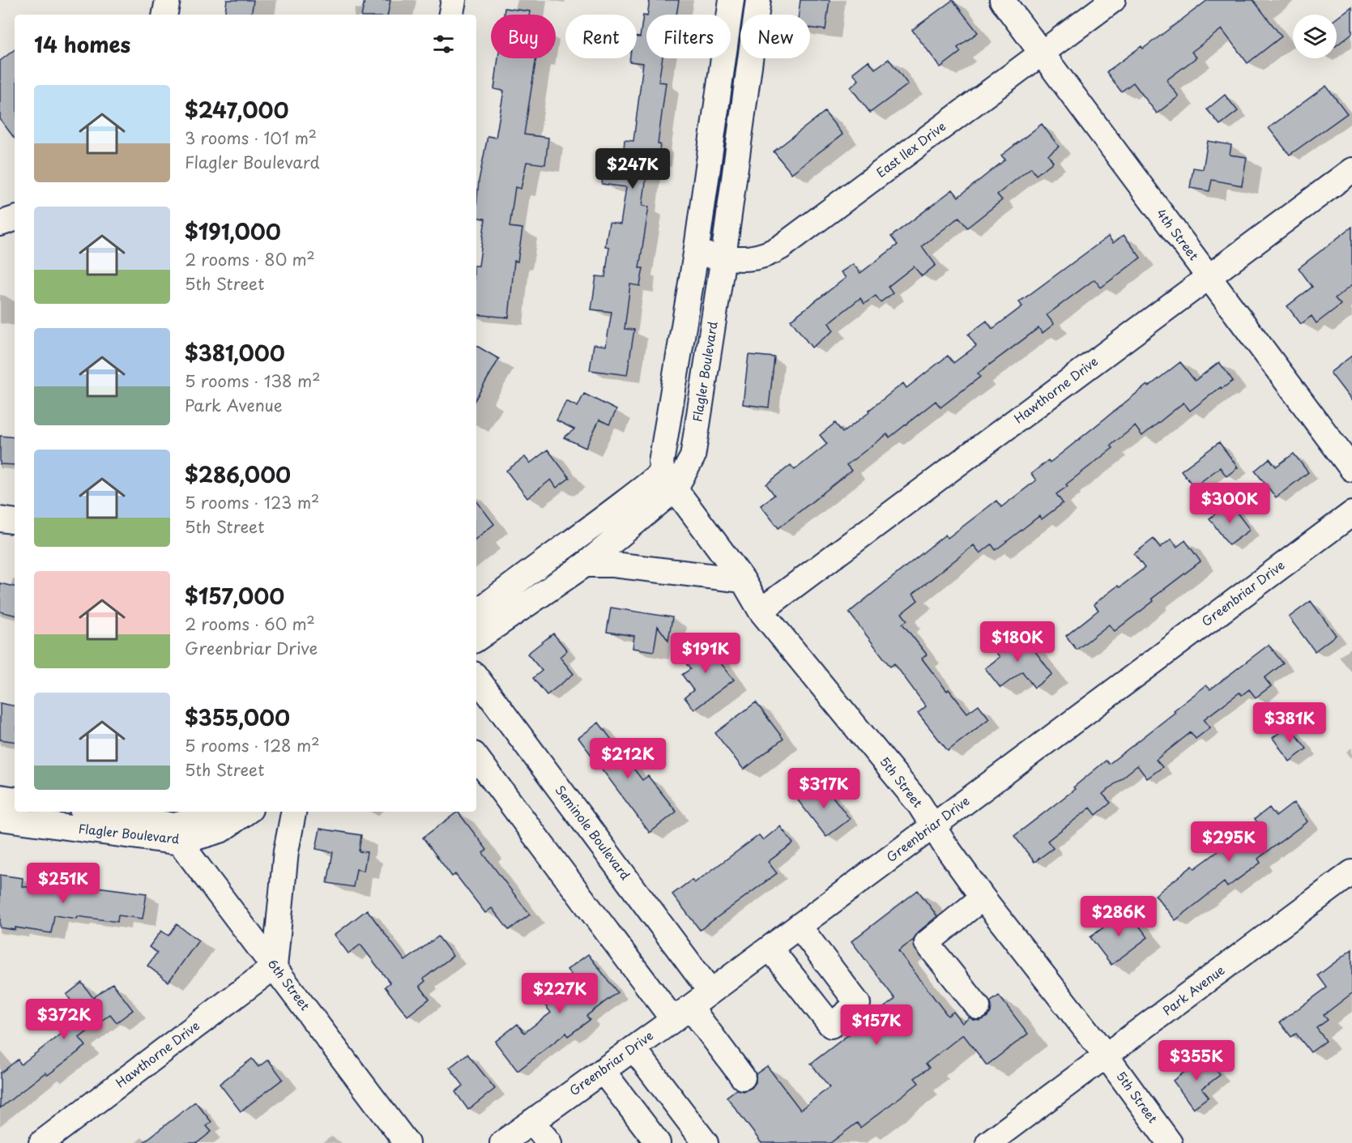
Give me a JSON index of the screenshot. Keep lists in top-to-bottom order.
{
  "streets": {
    "street": [
      "East Ilex Drive",
      "4th Street",
      "Flagler Boulevard",
      "Hawthorne Drive",
      "Greenbriar Drive",
      "5th Street",
      "Seminole Boulevard",
      "6th Street",
      "Park Avenue"
    ]
  },
  "crossings": [
    ["East Ilex Drive", "4th Street"],
    ["East Ilex Drive", "Flagler Boulevard"],
    ["4th Street", "Hawthorne Drive"],
    ["Flagler Boulevard", "5th Street"],
    ["Flagler Boulevard", "6th Street"],
    ["Hawthorne Drive", "5th Street"],
    ["Hawthorne Drive", "6th Street"],
    ["Greenbriar Drive", "5th Street"],
    ["Greenbriar Drive", "Seminole Boulevard"],
    ["5th Street", "Park Avenue"]
  ],
  "page": {
    "chip": [
      "Buy",
      "Rent",
      "Filters",
      "New"
    ],
    "heading": "14 homes",
    "list": [
      {
        "name": "$247,000",
        "note": "3 rooms · 101 m² · Flagler Boulevard"
      },
      {
        "name": "$191,000",
        "note": "2 rooms · 80 m² · 5th Street"
      },
      {
        "name": "$381,000",
        "note": "5 rooms · 138 m² · Park Avenue"
      },
      {
        "name": "$286,000",
        "note": "5 rooms · 123 m² · 5th Street"
      },
      {
        "name": "$157,000",
        "note": "2 rooms · 60 m² · Greenbriar Drive"
      },
      {
        "name": "$355,000",
        "note": "5 rooms · 128 m² · 5th Street"
      }
    ],
    "price": [
      "$247K",
      "$300K",
      "$180K",
      "$191K",
      "$381K",
      "$212K",
      "$317K",
      "$295K",
      "$251K",
      "$286K",
      "$227K",
      "$372K",
      "$157K",
      "$355K"
    ]
  }
}
